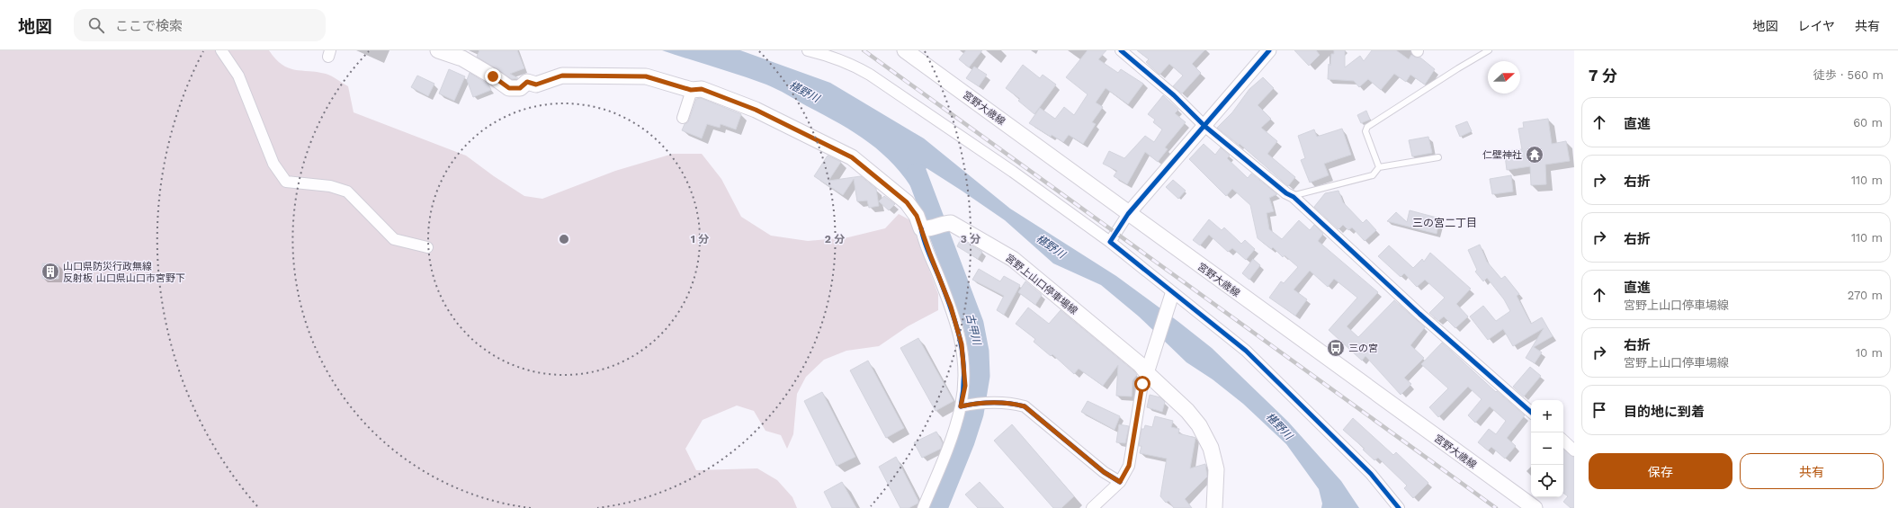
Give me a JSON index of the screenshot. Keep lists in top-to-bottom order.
{
  "streets": {
    "main road": ["宮野大歳線", "宮野上山口停車場線"]
  },
  "districts": ["三の宮二丁目"],
  "water": ["椹野川", "古甲川"],
  "places": {
    "temple": ["仁壁神社"],
    "building": ["山口県防災行政無線 反射板 山口県山口市宮野下"],
    "bus stop": ["三の宮"]
  },
  "north": "right",
  "page": {
    "header": "地図",
    "search": "ここで検索",
    "nav": ["地図", "レイヤ", "共有"],
    "heading": ["7 分", "徒歩 · 560 m"],
    "list": [
      ["直進", "60 m"],
      ["右折", "110 m"],
      ["右折", "110 m"],
      ["直進", "宮野上山口停車場線", "270 m"],
      ["右折", "宮野上山口停車場線", "10 m"],
      "目的地に到着"
    ],
    "map_buttons": ["+", "−"],
    "buttons": ["保存", "共有"]
  },
  "rings": ["1 分", "2 分", "3 分"]
}
